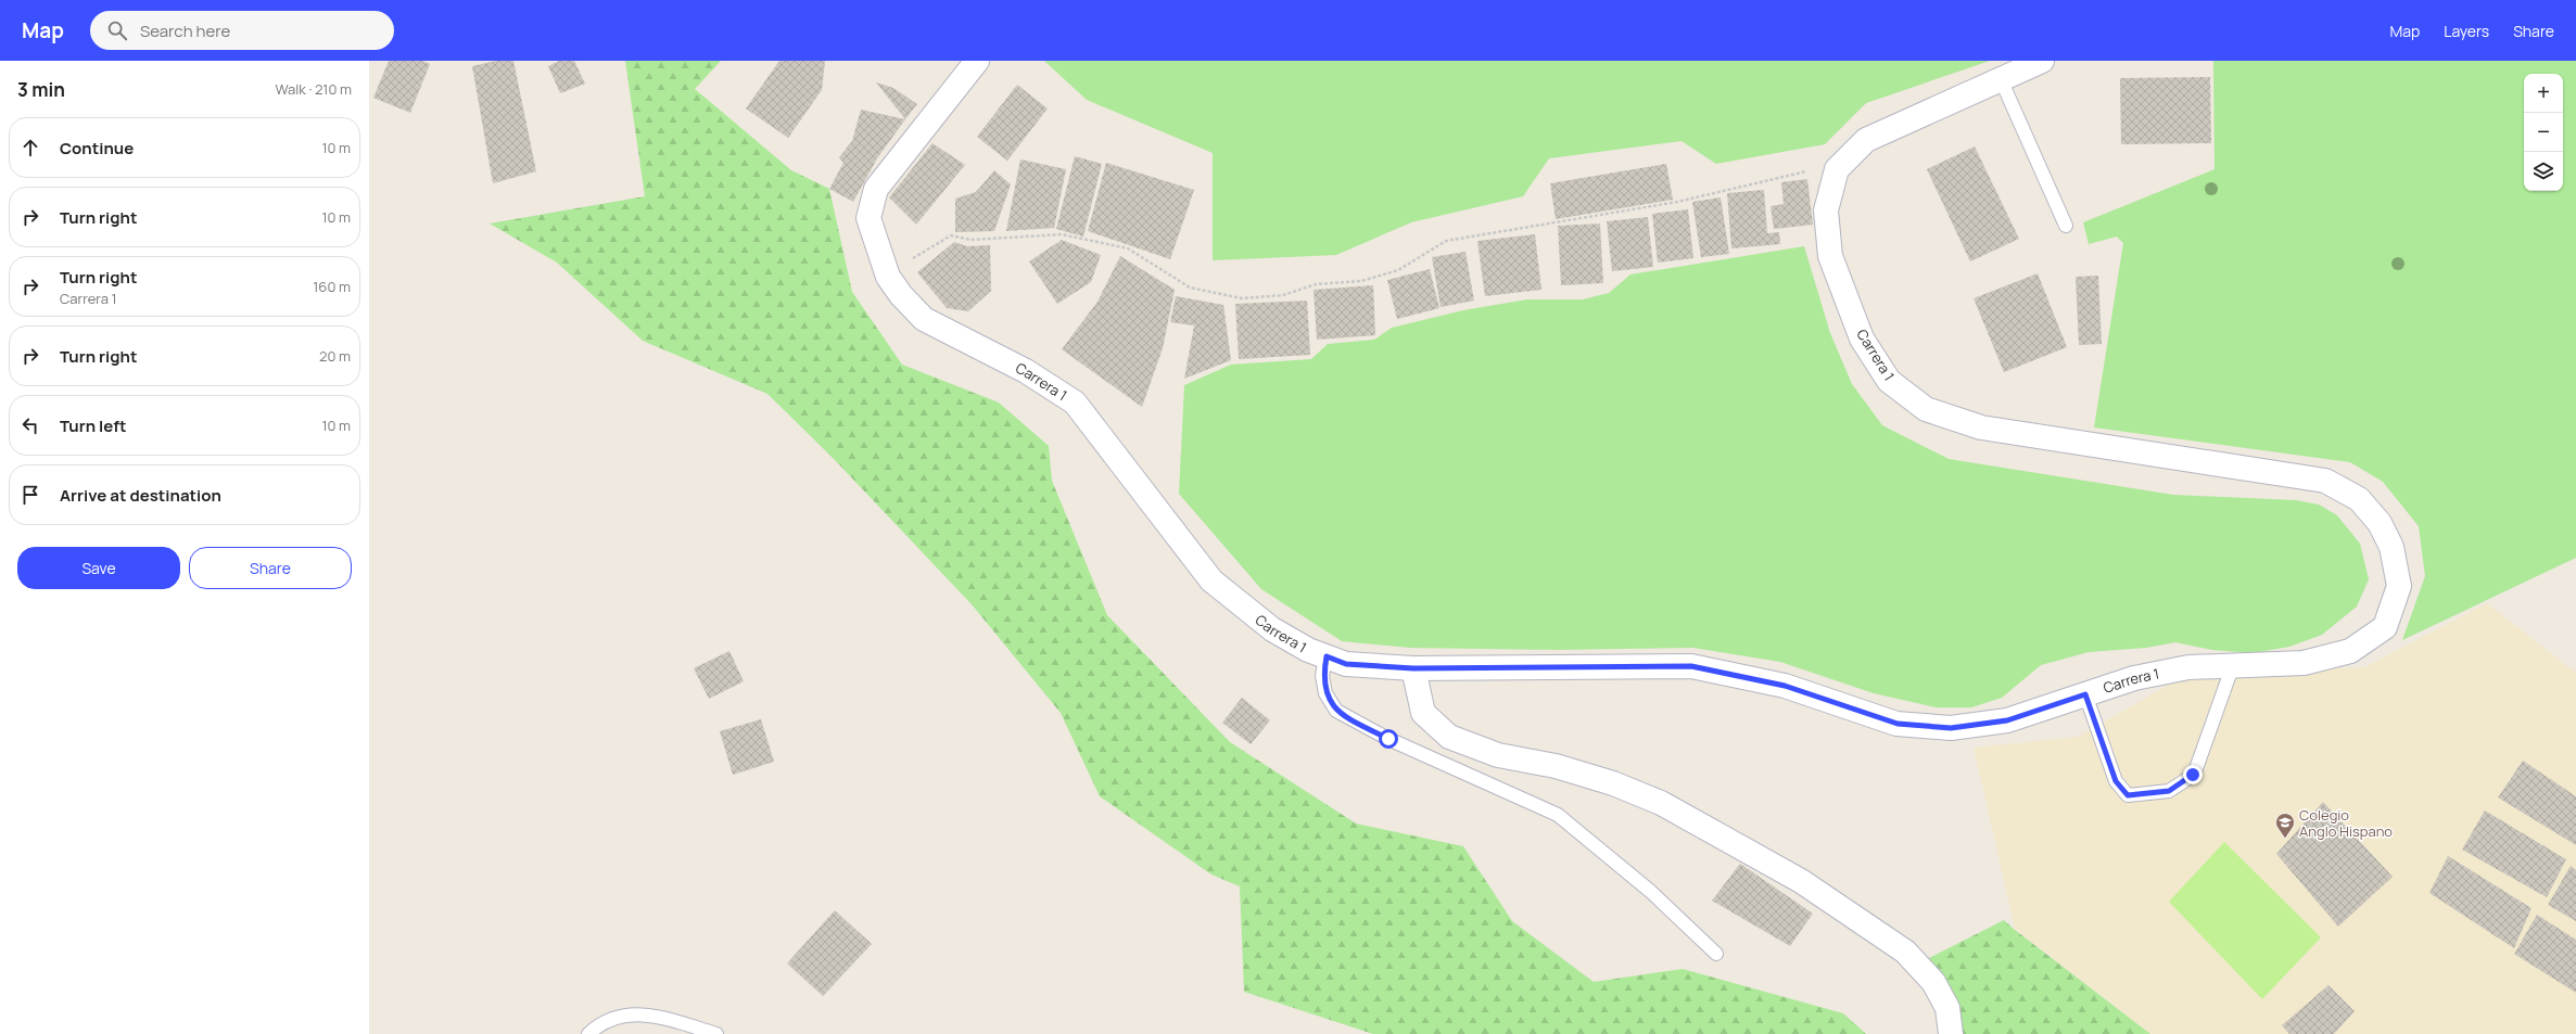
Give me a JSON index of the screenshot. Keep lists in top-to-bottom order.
{
  "streets": {
    "street": ["Carrera 1"]
  },
  "places": {
    "school or university": ["Colegio Anglo Hispano"]
  },
  "page": {
    "header": "Map",
    "search": "Search here",
    "nav": ["Map", "Layers", "Share"],
    "heading": ["3 min", "Walk · 210 m"],
    "map_buttons": ["+", "−"],
    "list": [
      ["Continue", "10 m"],
      ["Turn right", "10 m"],
      ["Turn right", "Carrera 1", "160 m"],
      ["Turn right", "20 m"],
      ["Turn left", "10 m"],
      "Arrive at destination"
    ],
    "buttons": ["Save", "Share"]
  }
}
